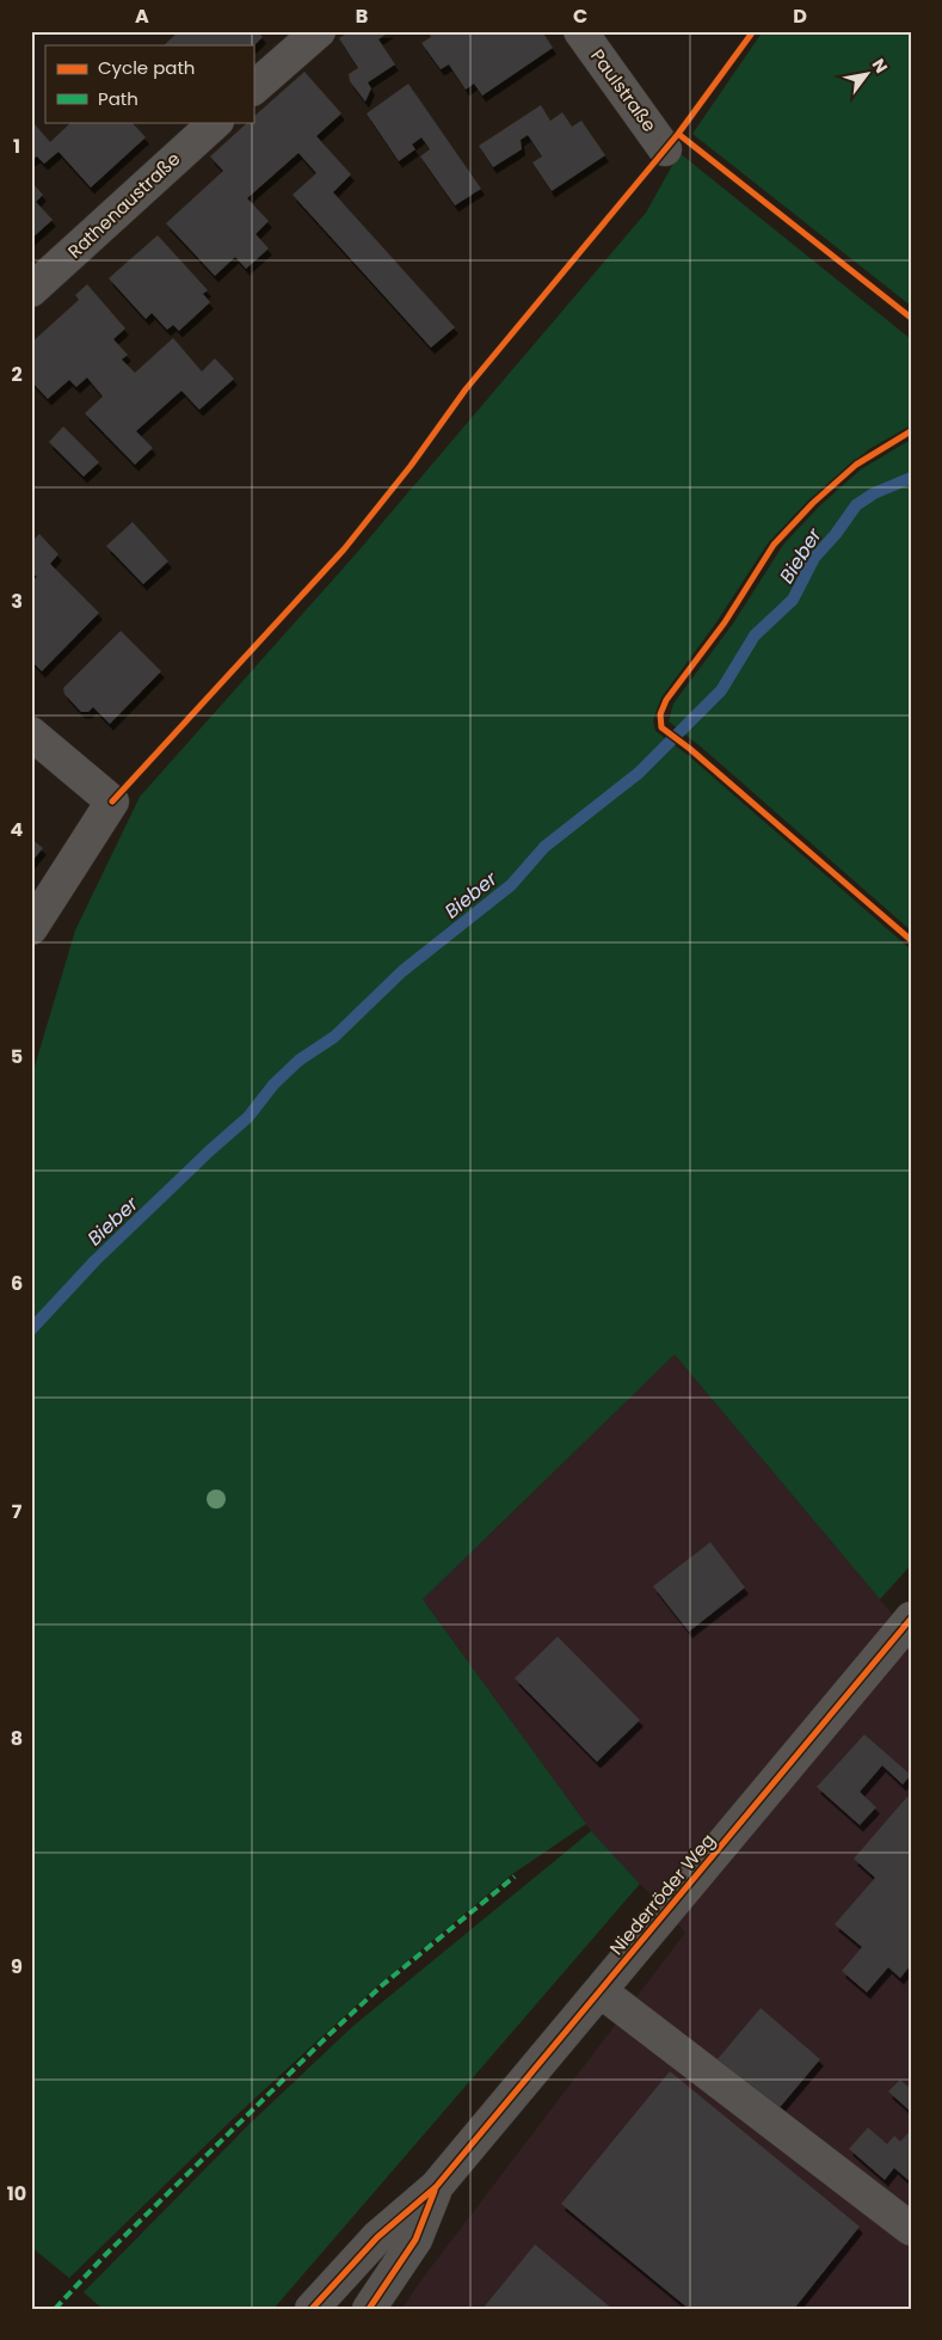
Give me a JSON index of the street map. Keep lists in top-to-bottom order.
{
  "streets": {
    "street": ["Paulstraße", "Rathenaustraße", "Niederröder Weg"]
  },
  "water": ["Bieber"],
  "legend": ["Cycle path", "Path"],
  "north": "top right",
  "grid": {
    "columns": [
      "A",
      "B",
      "C",
      "D"
    ],
    "rows": [
      "1",
      "2",
      "3",
      "4",
      "5",
      "6",
      "7",
      "8",
      "9",
      "10"
    ]
  }
}
